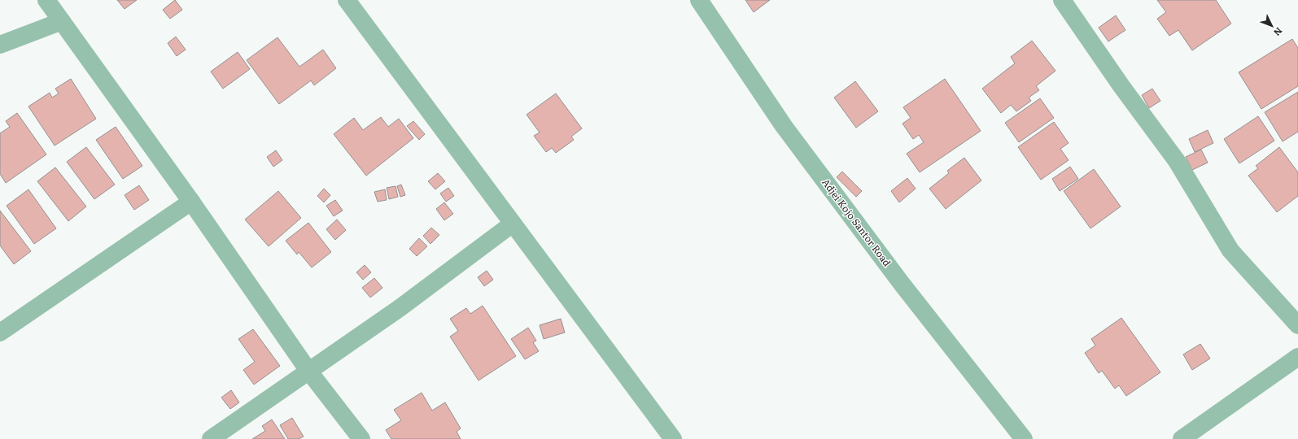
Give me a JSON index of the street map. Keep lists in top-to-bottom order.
{
  "streets": {
    "street": ["Adjei Kojo Santor Road"]
  },
  "north": "bottom right"
}
